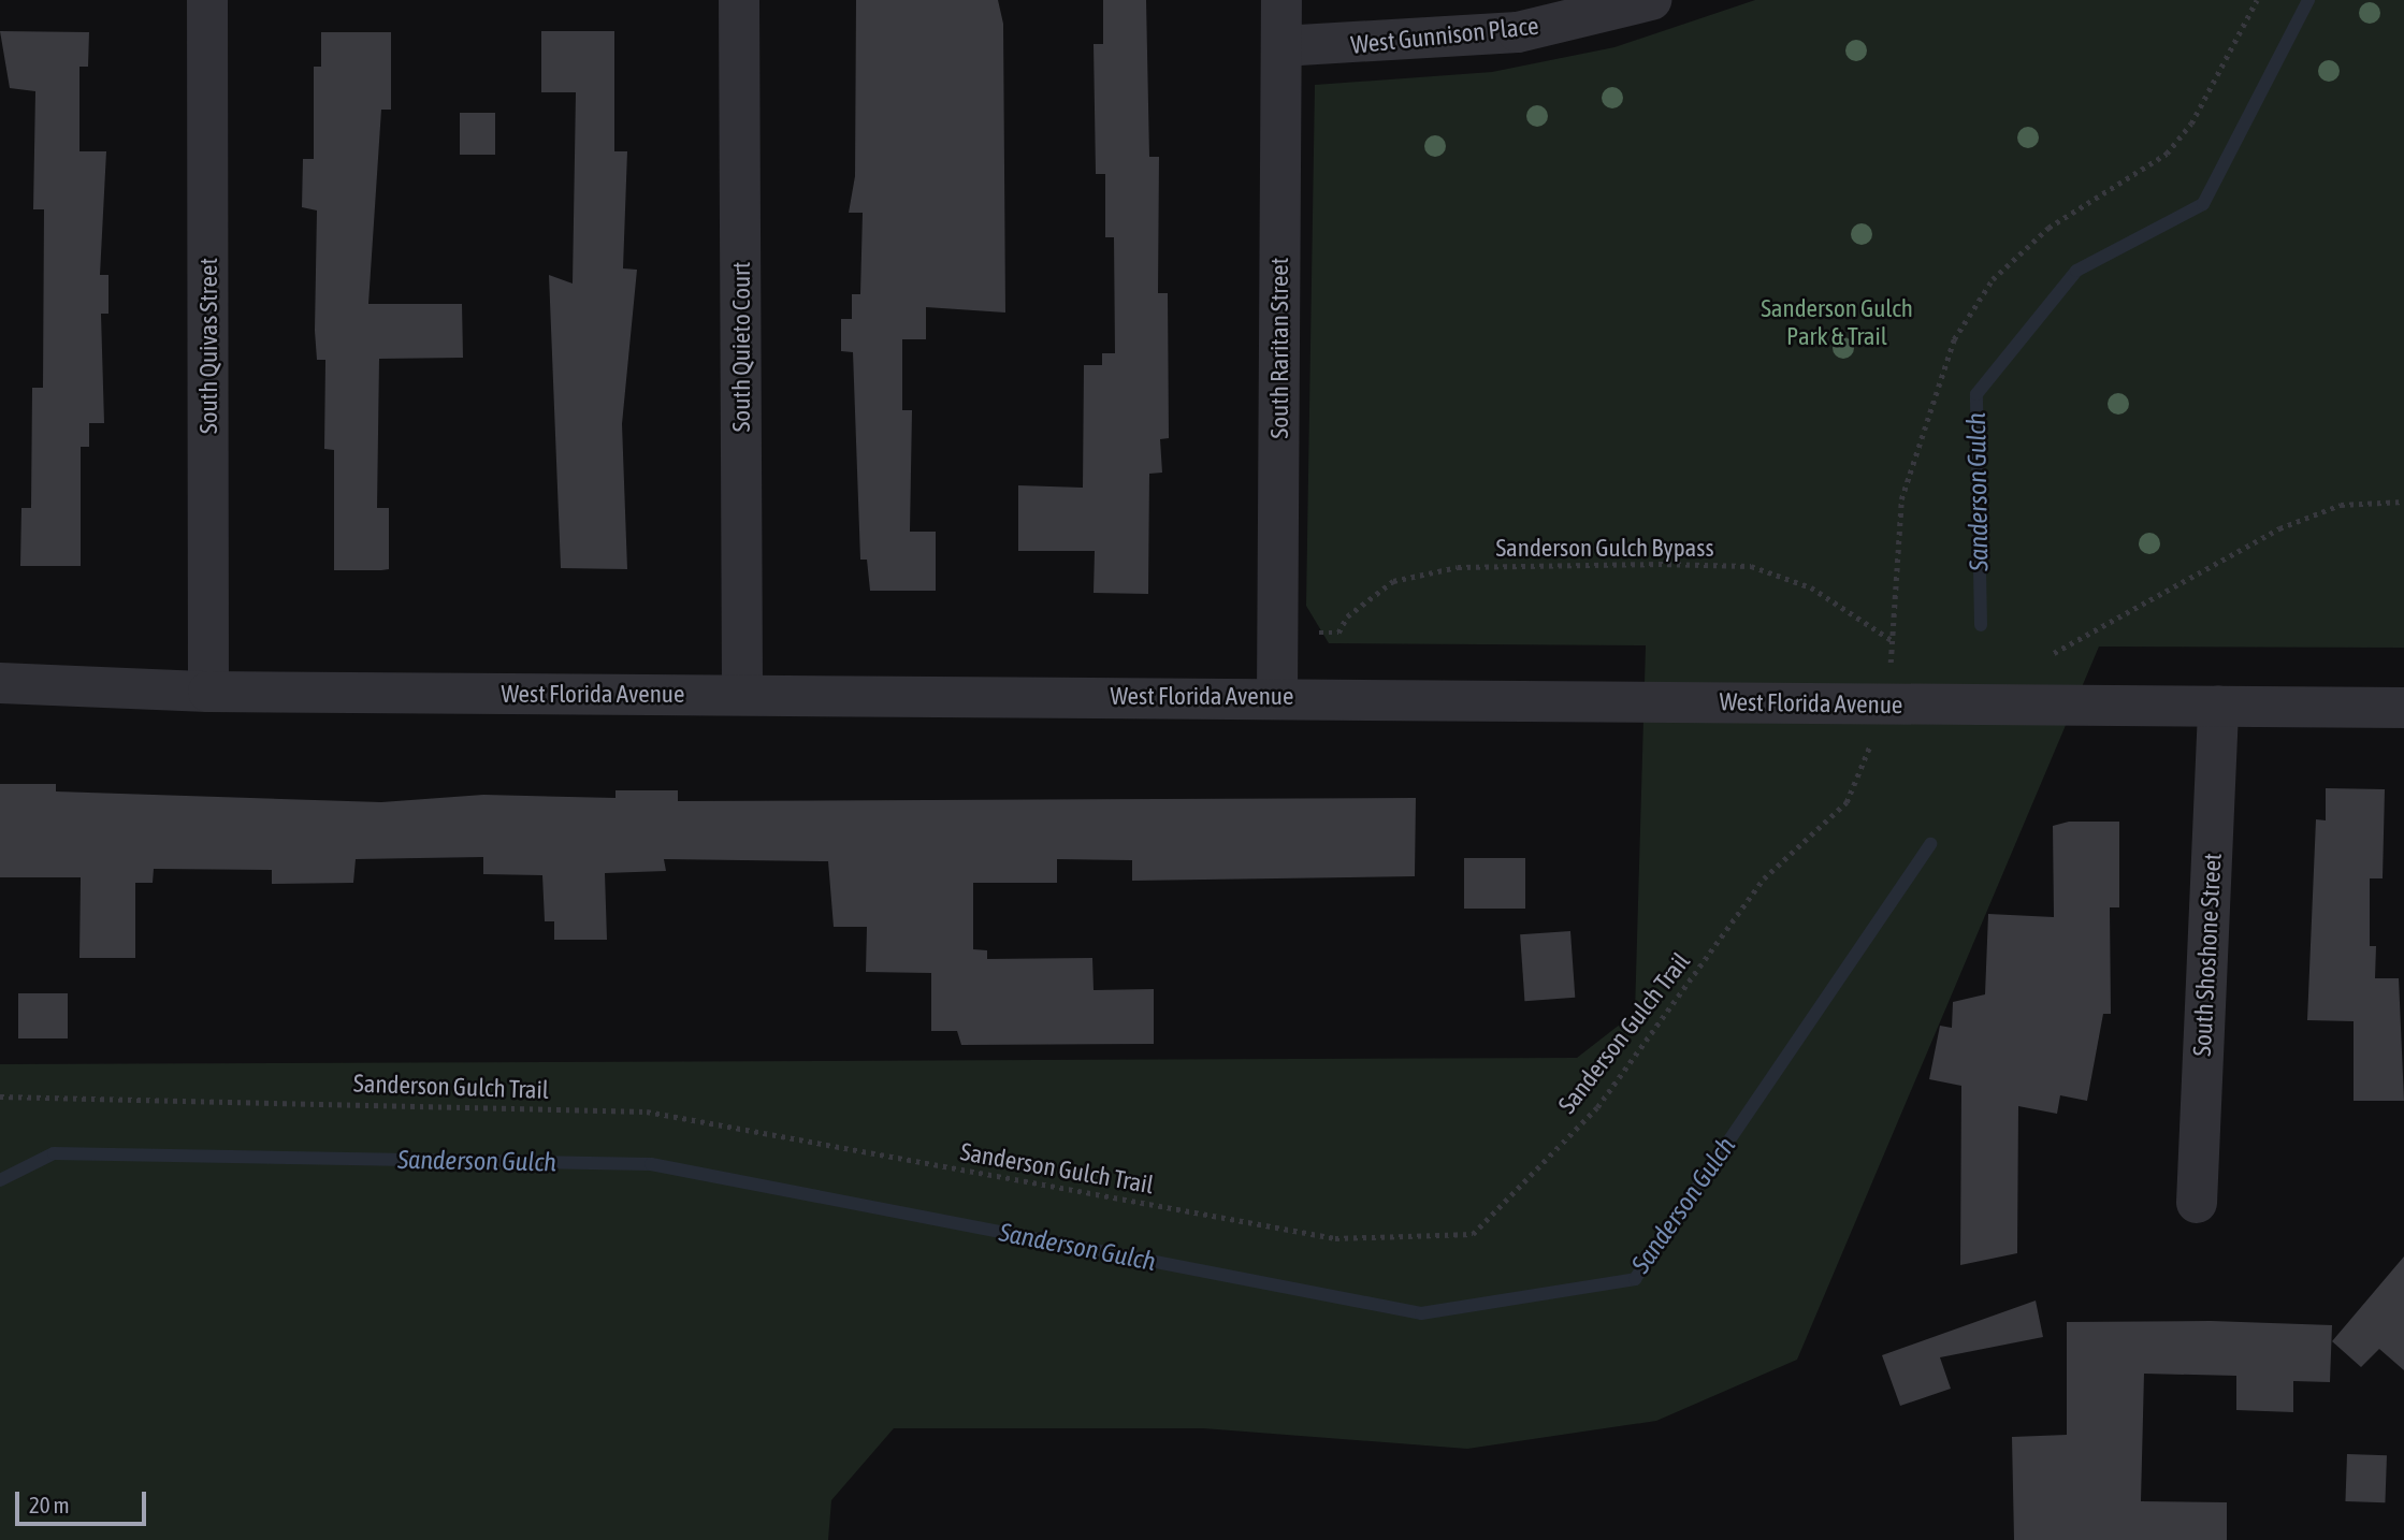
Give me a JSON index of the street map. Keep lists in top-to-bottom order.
{
  "streets": {
    "street": [
      "West Gunnison Place",
      "South Quivas Street",
      "South Quieto Court",
      "South Raritan Street",
      "West Florida Avenue",
      "South Shoshone Street"
    ],
    "path": ["Sanderson Gulch Bypass", "Sanderson Gulch Trail"]
  },
  "crossings": [
    ["West Gunnison Place", "South Raritan Street"],
    ["South Quivas Street", "West Florida Avenue"],
    ["South Quieto Court", "West Florida Avenue"],
    ["South Raritan Street", "West Florida Avenue"],
    ["West Florida Avenue", "South Shoshone Street"]
  ],
  "water": ["Sanderson Gulch"],
  "parks": ["Sanderson Gulch Park & Trail"],
  "scale_bar": "20 m"
}
